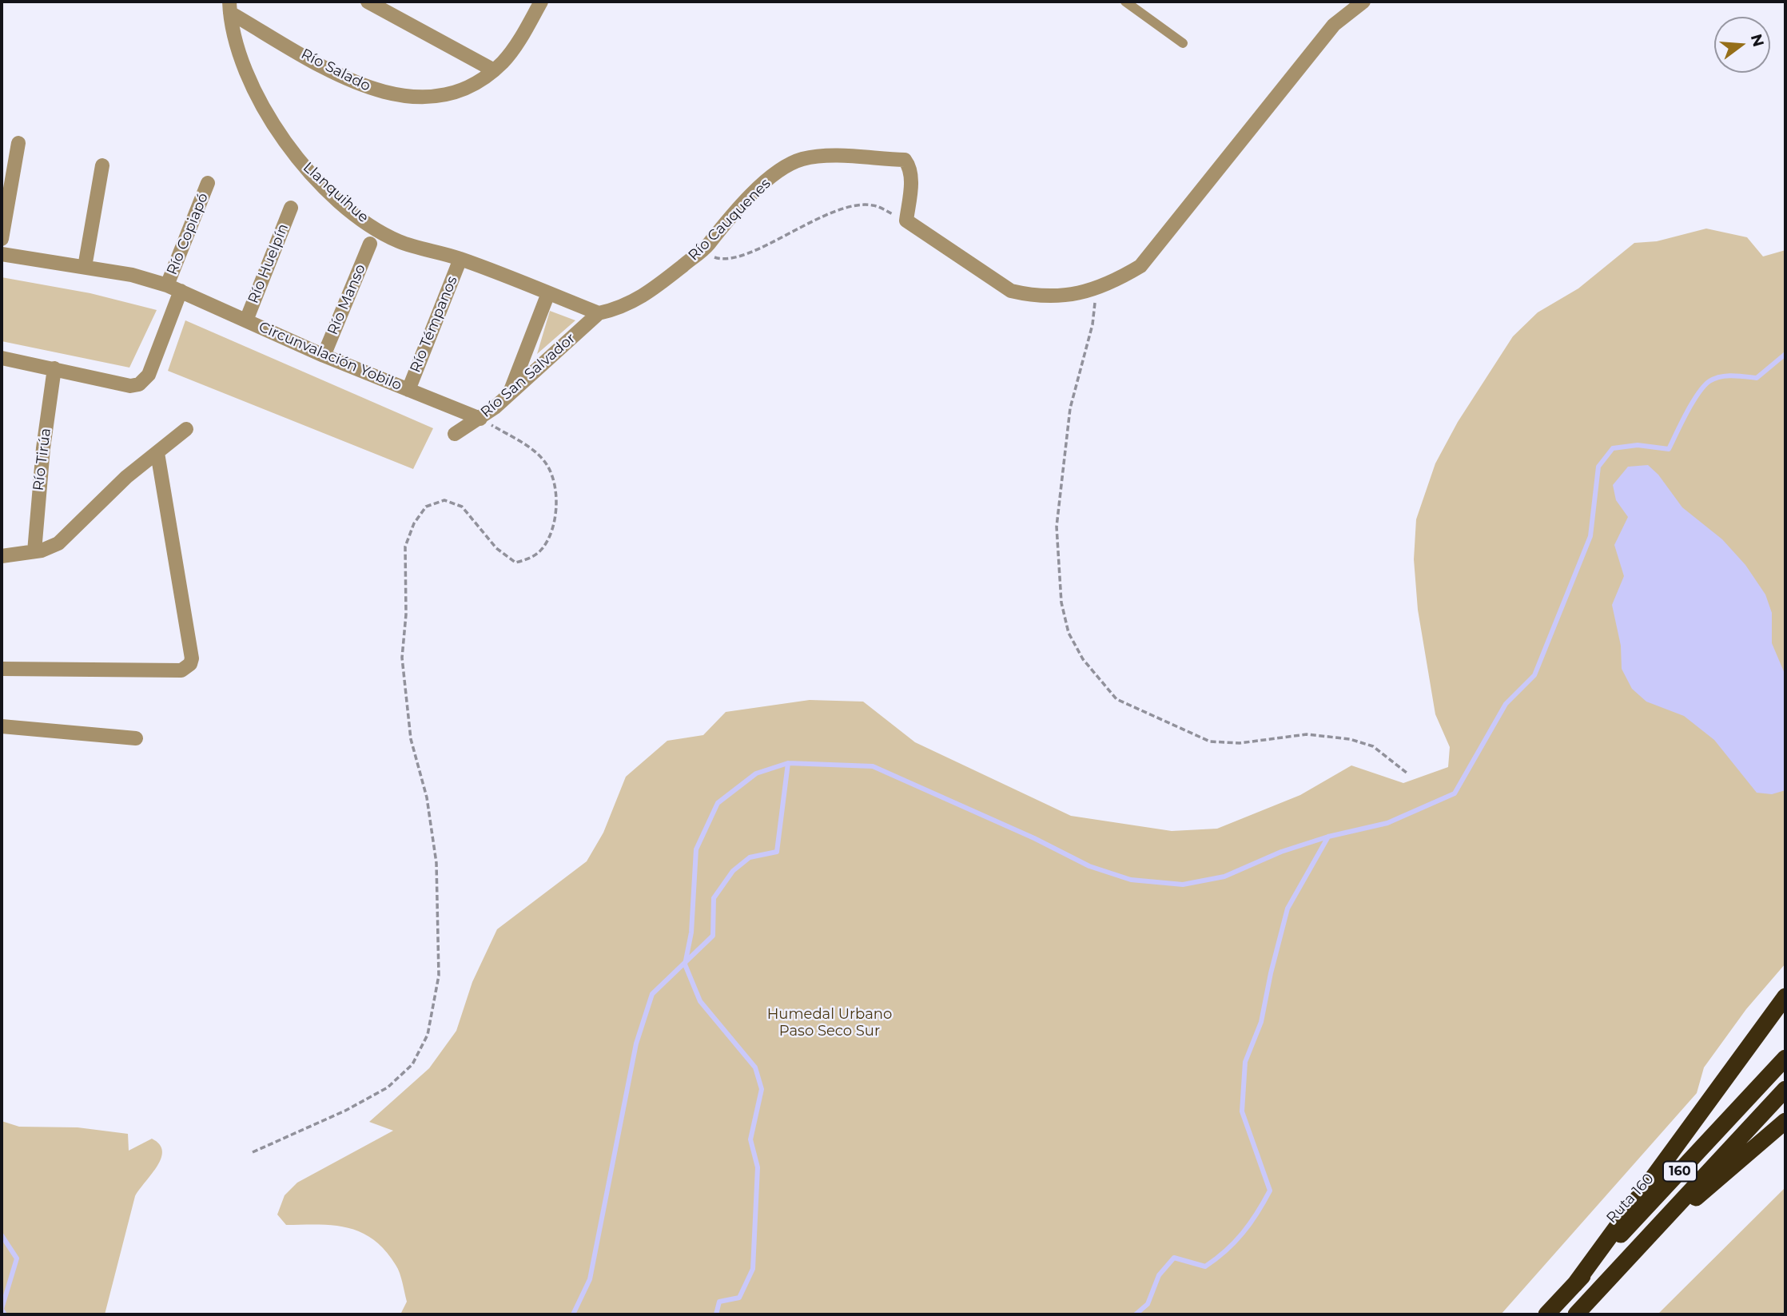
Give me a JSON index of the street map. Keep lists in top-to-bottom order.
{
  "streets": {
    "highway": ["160", "Ruta 160"],
    "street": [
      "Río Salado",
      "Llanquihue",
      "Río Cauquenes",
      "Río Copiapó",
      "Río Huelpín",
      "Río Manso",
      "Río Témpanos",
      "Circunvalación Yobilo",
      "Río San Salvador",
      "Río Tirúa"
    ]
  },
  "crossings": [
    ["Río Salado", "Llanquihue"],
    ["Llanquihue", "Río Cauquenes"],
    ["Llanquihue", "Río Témpanos"],
    ["Llanquihue", "Río San Salvador"],
    ["Río Cauquenes", "Río San Salvador"],
    ["Río Copiapó", "Circunvalación Yobilo"],
    ["Río Huelpín", "Circunvalación Yobilo"],
    ["Río Manso", "Circunvalación Yobilo"],
    ["Río Témpanos", "Circunvalación Yobilo"],
    ["Circunvalación Yobilo", "Río San Salvador"]
  ],
  "parks": ["Humedal Urbano Paso Seco Sur"],
  "north": "right"
}
